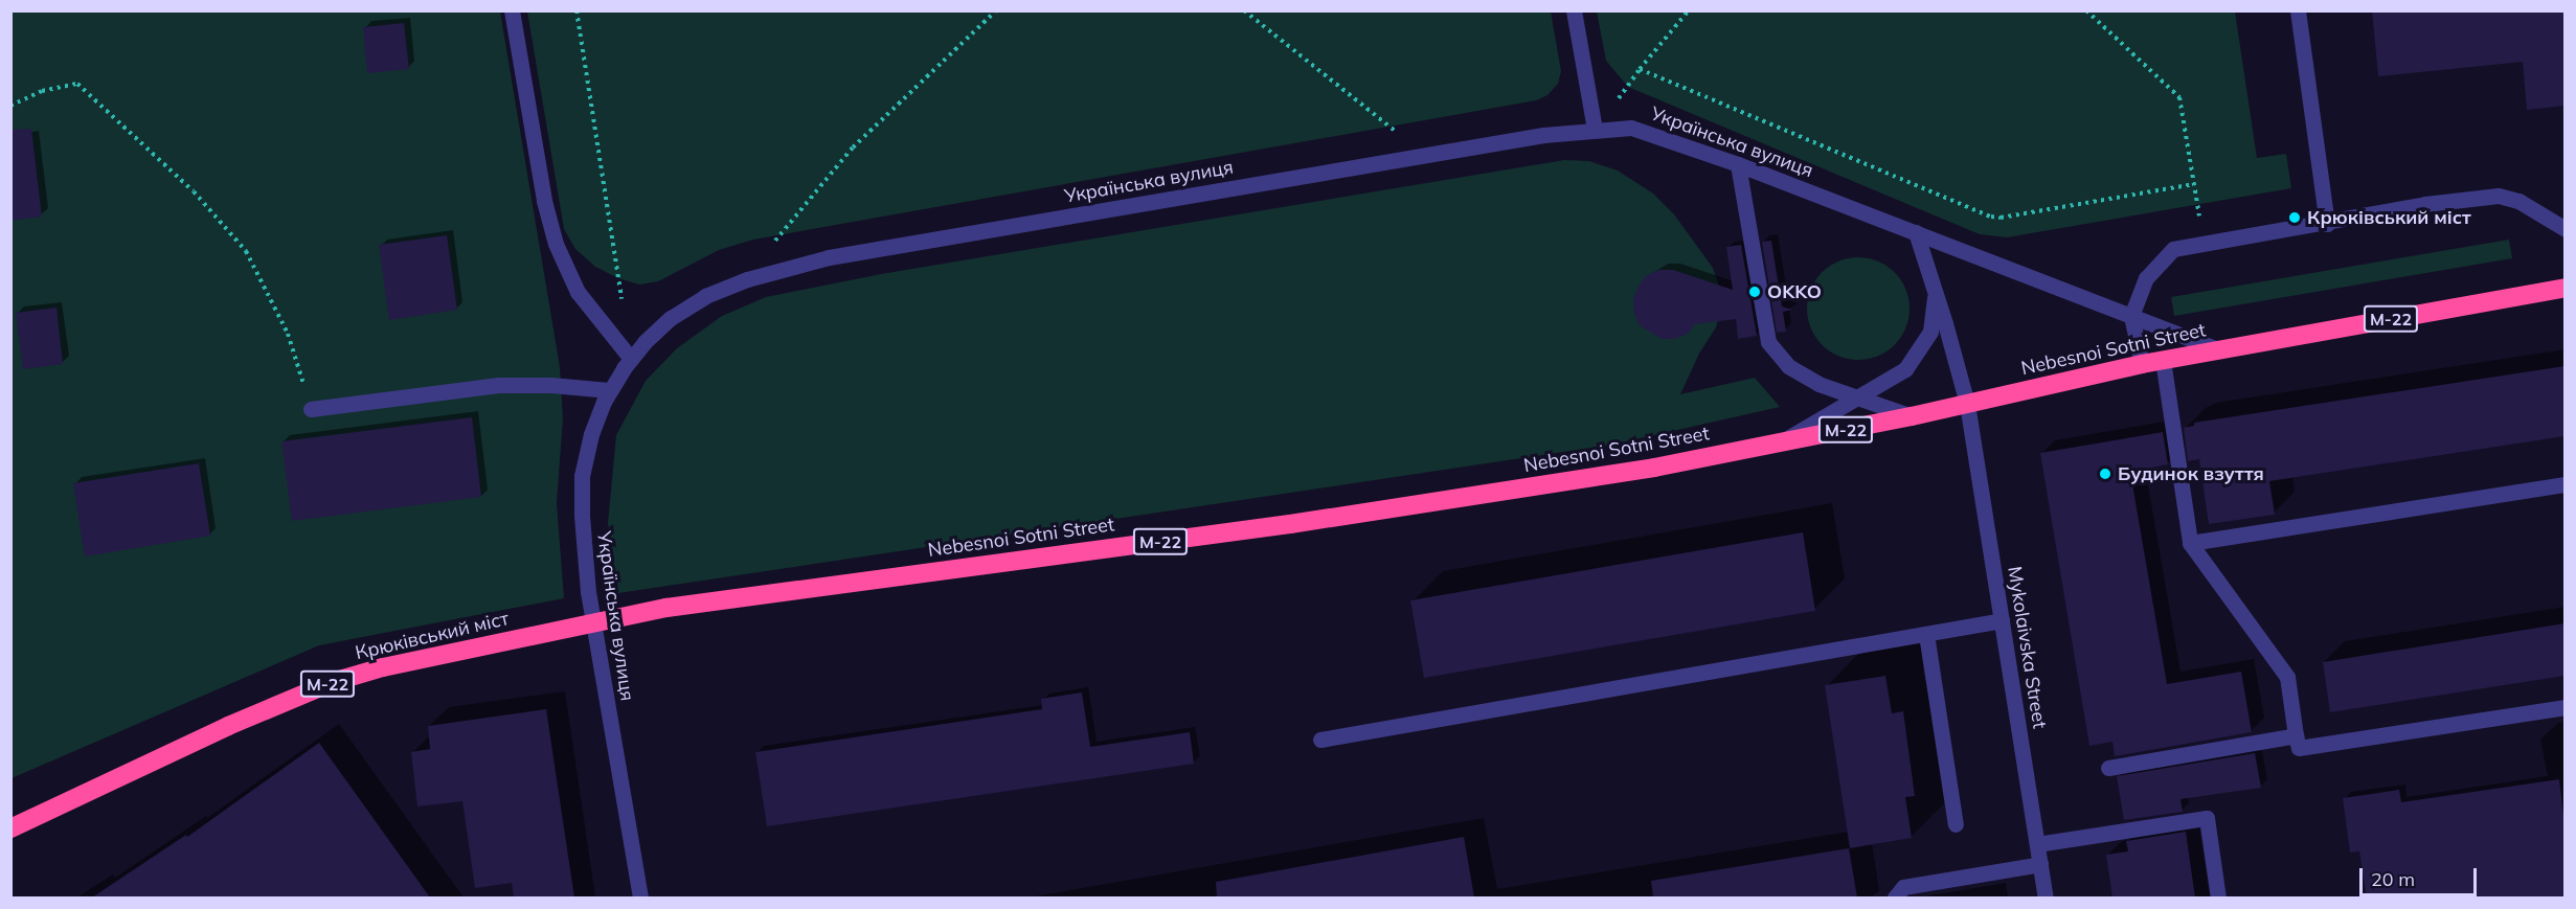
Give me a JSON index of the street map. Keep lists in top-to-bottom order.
{
  "streets": {
    "highway": ["М-22", "Nebesnoi Sotni Street", "Крюківський міст"],
    "street": ["Українська вулиця", "Mykolaivska Street"]
  },
  "crossings": [
    ["Українська вулиця", "Nebesnoi Sotni Street"],
    ["Українська вулиця", "Mykolaivska Street"],
    ["Nebesnoi Sotni Street", "Крюківський міст"],
    ["Nebesnoi Sotni Street", "Mykolaivska Street"]
  ],
  "places": ["Крюківський міст", "OKKO", "Будинок взуття"],
  "scale_bar": "20 m"
}
